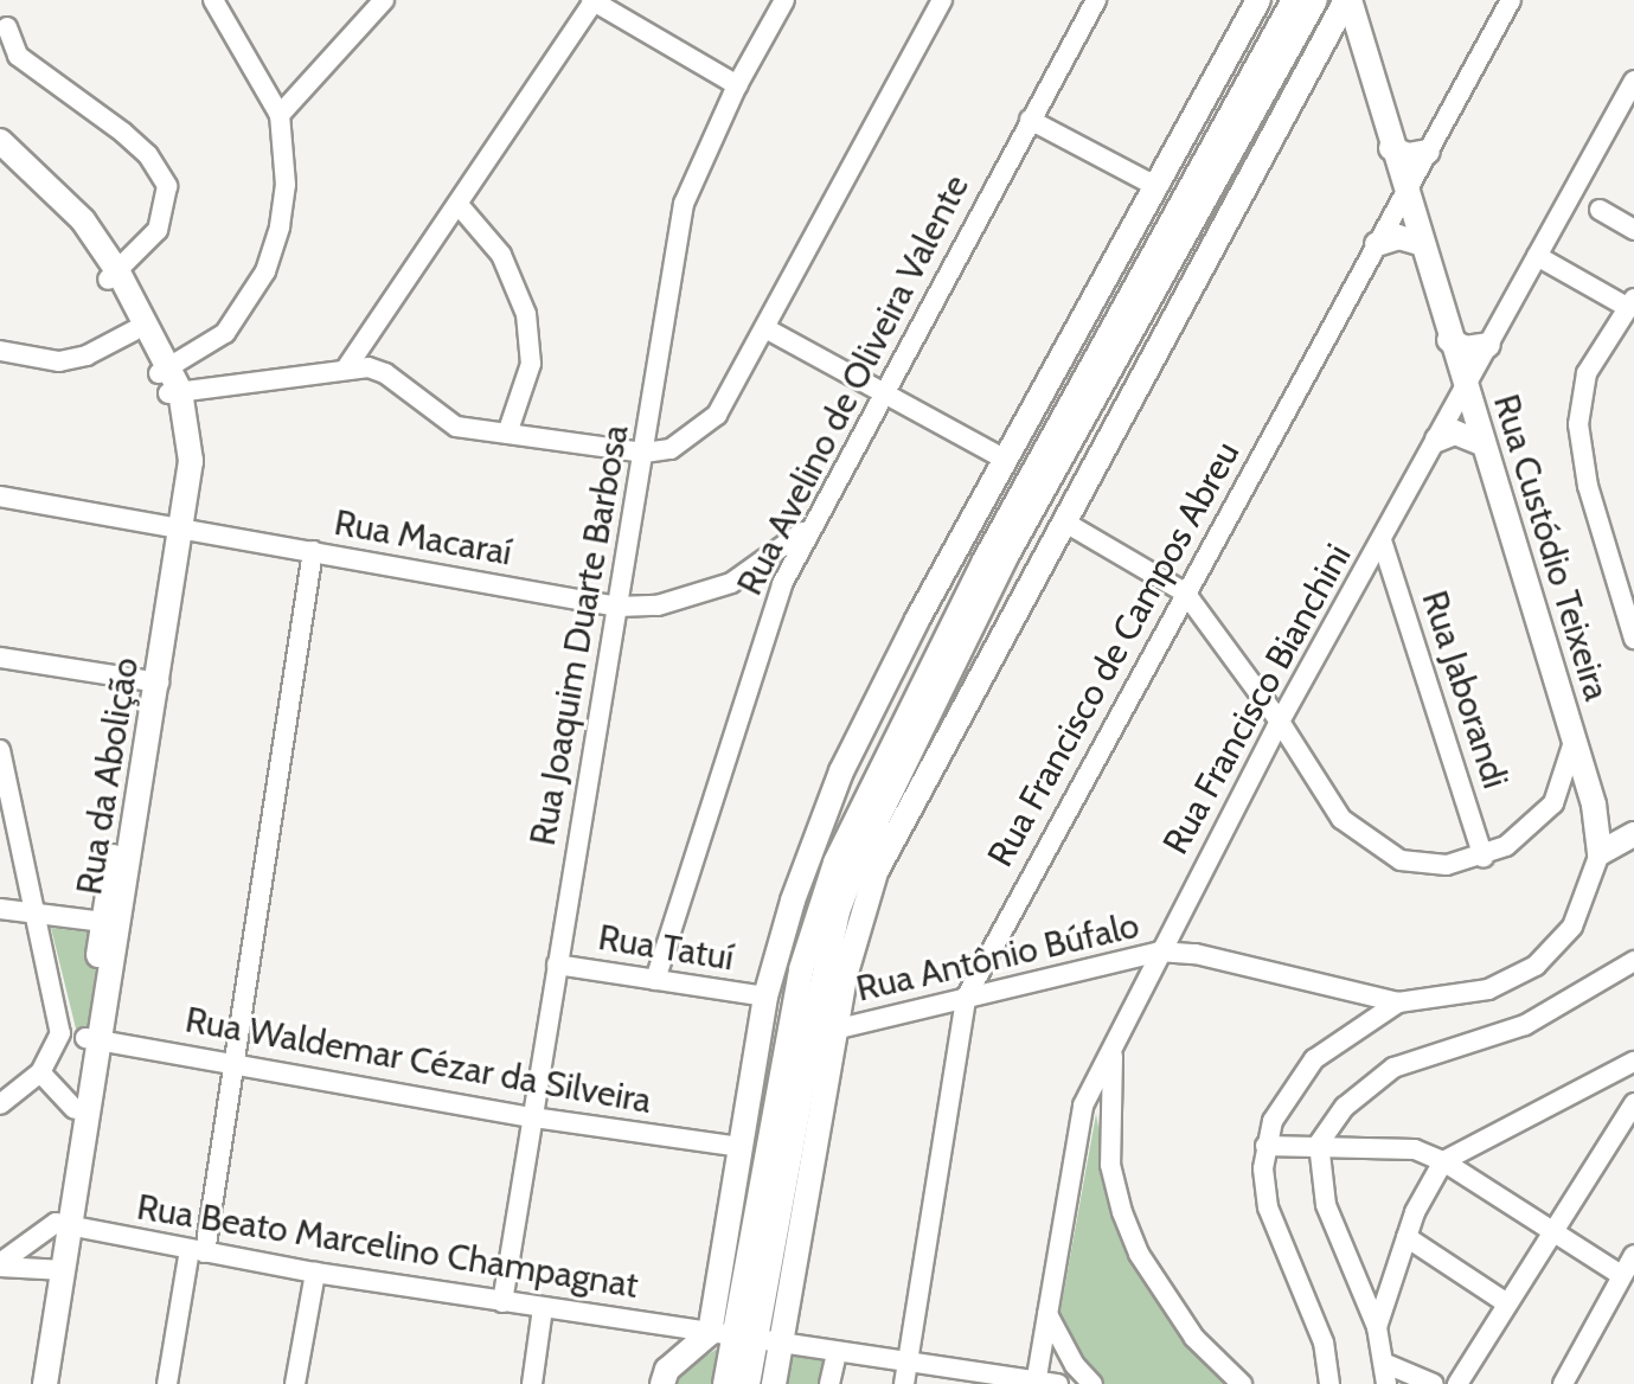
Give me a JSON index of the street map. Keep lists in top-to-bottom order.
{
  "streets": {
    "main road": ["Rua Custódio Teixeira", "Rua da Abolição"],
    "street": [
      "Rua Avelino de Oliveira Valente",
      "Rua Macaraí",
      "Rua Joaquim Duarte Barbosa",
      "Rua Francisco de Campos Abreu",
      "Rua Jaborandi",
      "Rua Francisco Bianchini",
      "Rua Tatuí",
      "Rua Antônio Búfalo",
      "Rua Waldemar Cézar da Silveira",
      "Rua Beato Marcelino Champagnat"
    ]
  },
  "crossings": [
    ["Rua Avelino de Oliveira Valente", "Rua Macaraí"],
    ["Rua Avelino de Oliveira Valente", "Rua Tatuí"],
    ["Rua Macaraí", "Rua Joaquim Duarte Barbosa"],
    ["Rua Macaraí", "Rua da Abolição"],
    ["Rua Custódio Teixeira", "Rua Francisco de Campos Abreu"],
    ["Rua Custódio Teixeira", "Rua Francisco Bianchini"],
    ["Rua Custódio Teixeira", "Rua Antônio Búfalo"],
    ["Rua Joaquim Duarte Barbosa", "Rua Tatuí"],
    ["Rua Joaquim Duarte Barbosa", "Rua Waldemar Cézar da Silveira"],
    ["Rua Joaquim Duarte Barbosa", "Rua Beato Marcelino Champagnat"],
    ["Rua Francisco de Campos Abreu", "Rua Antônio Búfalo"],
    ["Rua Francisco de Campos Abreu", "Rua Beato Marcelino Champagnat"],
    ["Rua Jaborandi", "Rua Francisco Bianchini"],
    ["Rua Francisco Bianchini", "Rua Antônio Búfalo"],
    ["Rua Francisco Bianchini", "Rua Beato Marcelino Champagnat"],
    ["Rua da Abolição", "Rua Waldemar Cézar da Silveira"],
    ["Rua da Abolição", "Rua Beato Marcelino Champagnat"]
  ]
}
